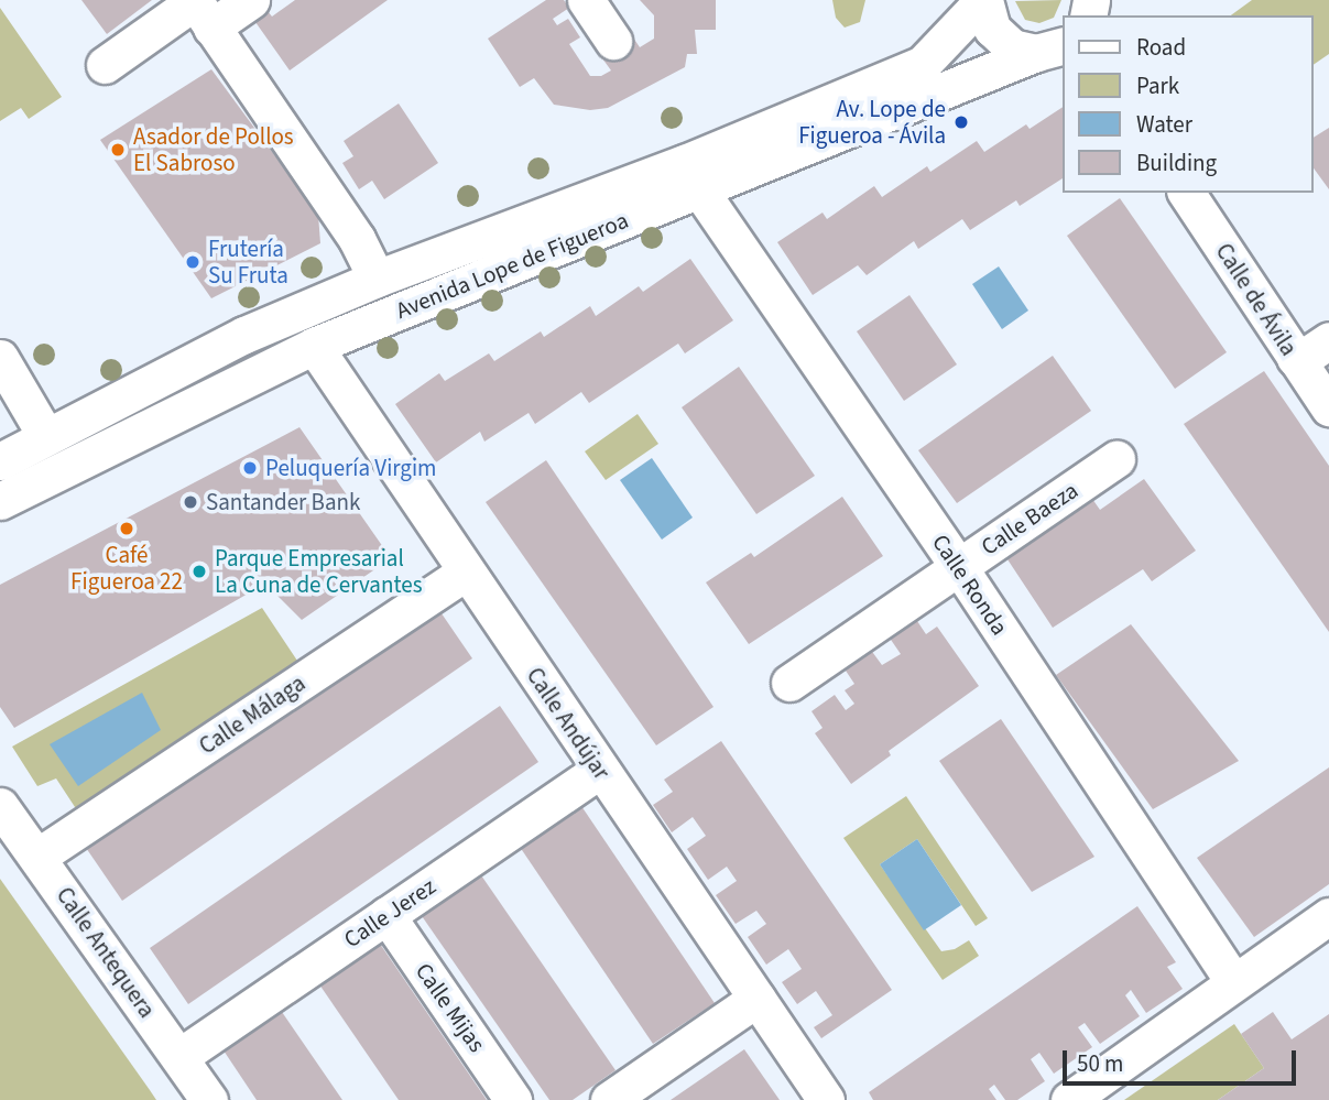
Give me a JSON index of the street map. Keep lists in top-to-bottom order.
{
  "streets": {
    "street": [
      "Avenida Lope de Figueroa",
      "Calle de Ávila",
      "Calle Baeza",
      "Calle Ronda",
      "Calle Málaga",
      "Calle Andújar",
      "Calle Jerez",
      "Calle Antequera",
      "Calle Mijas"
    ]
  },
  "crossings": [
    ["Avenida Lope de Figueroa", "Calle Ronda"],
    ["Avenida Lope de Figueroa", "Calle Andújar"],
    ["Calle Baeza", "Calle Ronda"],
    ["Calle Málaga", "Calle Andújar"],
    ["Calle Málaga", "Calle Antequera"],
    ["Calle Andújar", "Calle Jerez"],
    ["Calle Jerez", "Calle Antequera"],
    ["Calle Jerez", "Calle Mijas"]
  ],
  "places": [
    "Av. Lope de Figueroa - Ávila",
    "Asador de Pollos El Sabroso",
    "Frutería Su Fruta",
    "Peluquería Virgim",
    "Santander Bank",
    "Café Figueroa 22",
    "Parque Empresarial La Cuna de Cervantes"
  ],
  "legend": [
    "Road",
    "Park",
    "Water",
    "Building"
  ],
  "scale_bar": "50 m"
}
